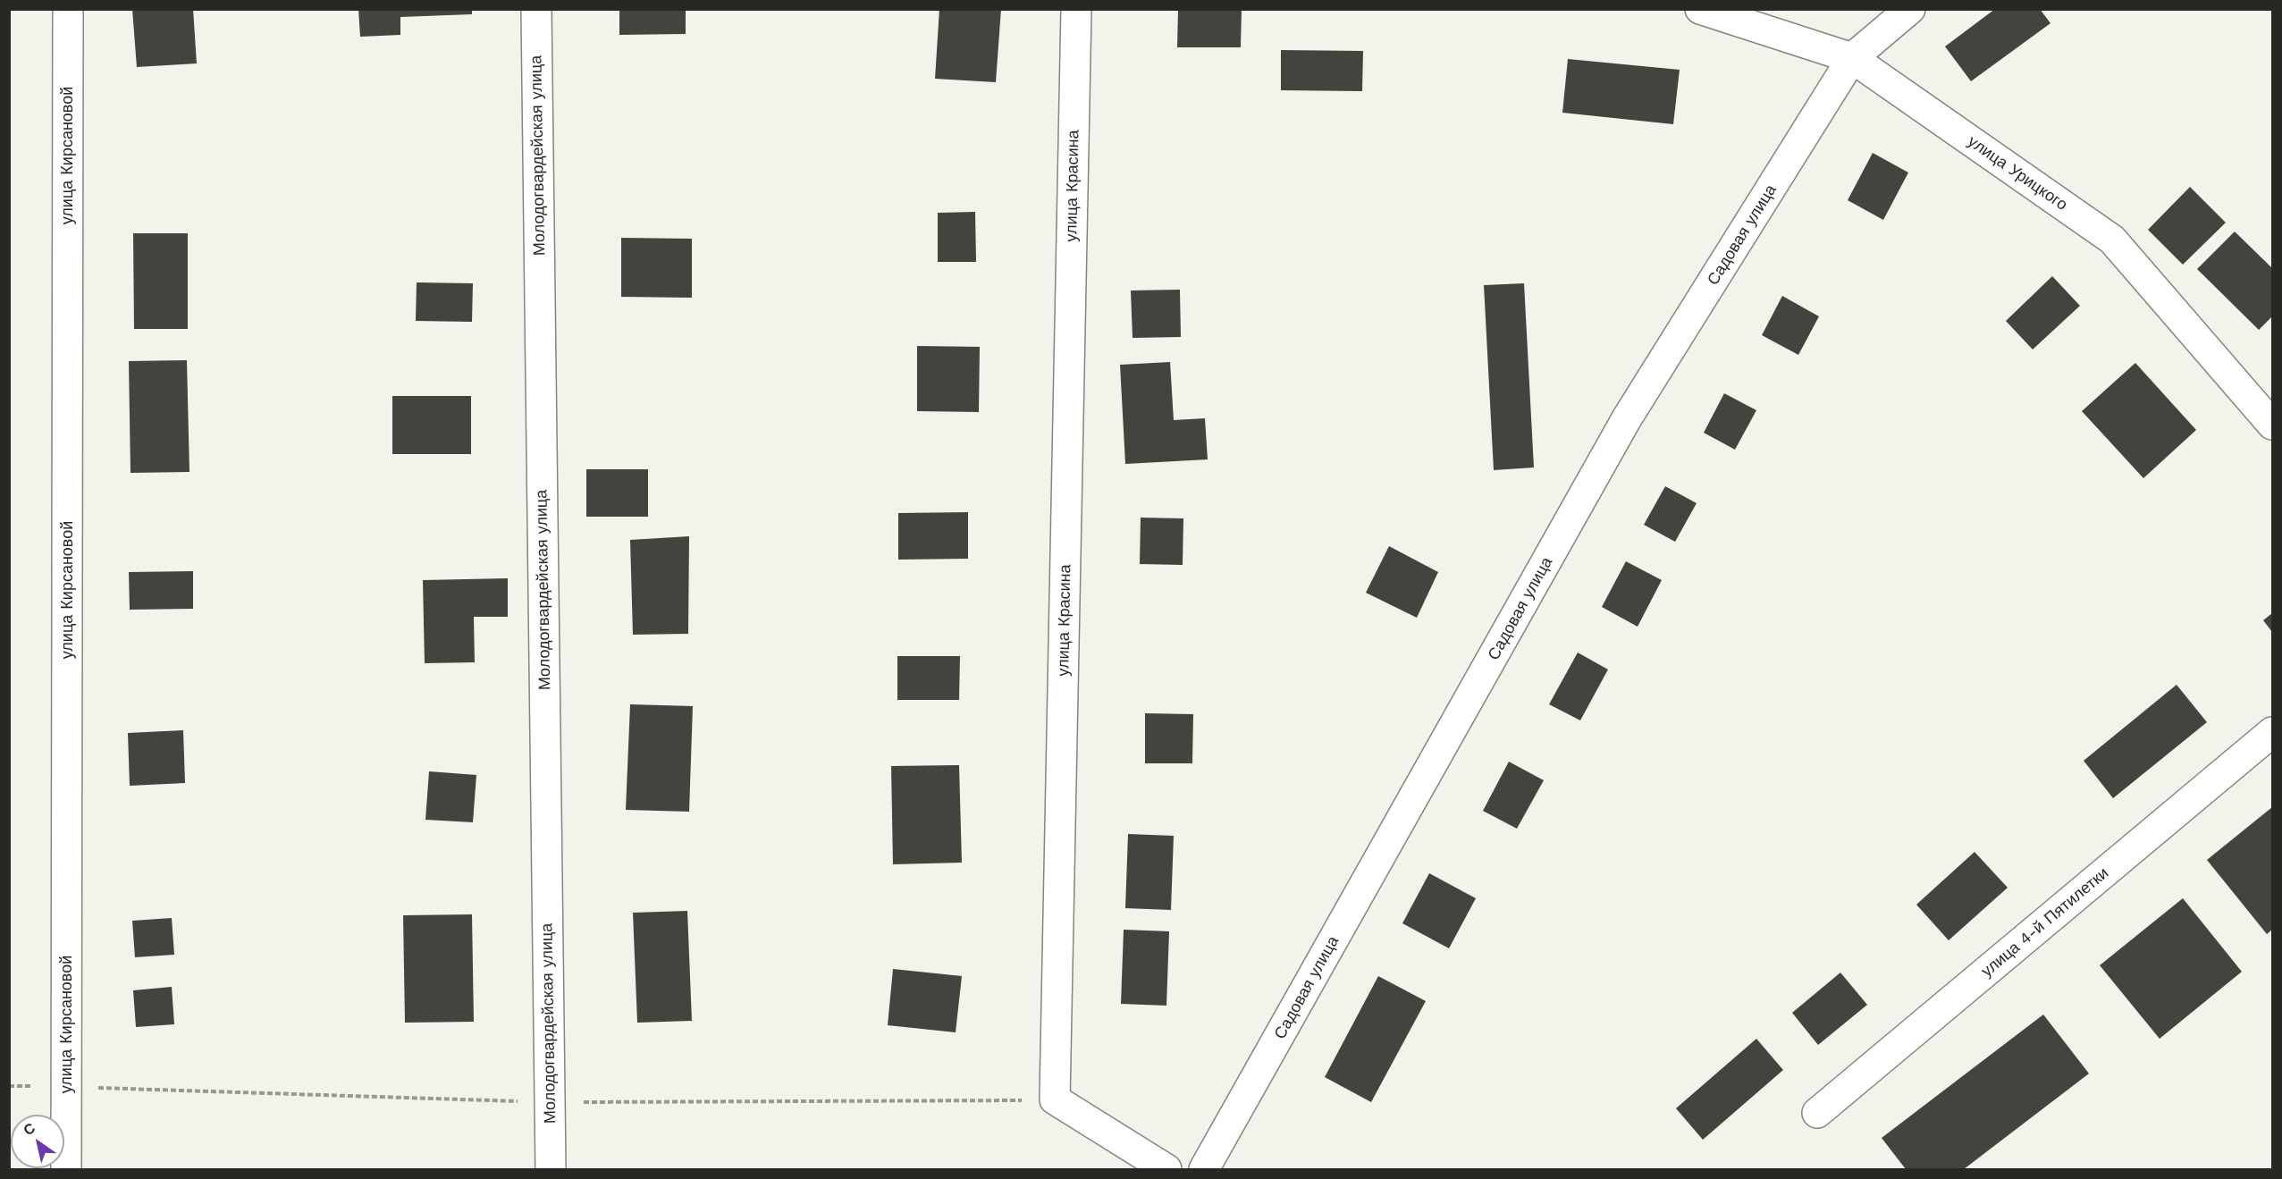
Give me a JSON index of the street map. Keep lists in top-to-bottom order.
{
  "streets": {
    "street": [
      "улица Кирсановой",
      "Молодогвардейская улица",
      "улица Урицкого",
      "улица Красина",
      "Садовая улица",
      "улица 4-й Пятилетки"
    ]
  },
  "crossings": [
    ["улица Урицкого", "Садовая улица"]
  ],
  "north": "top left"
}
